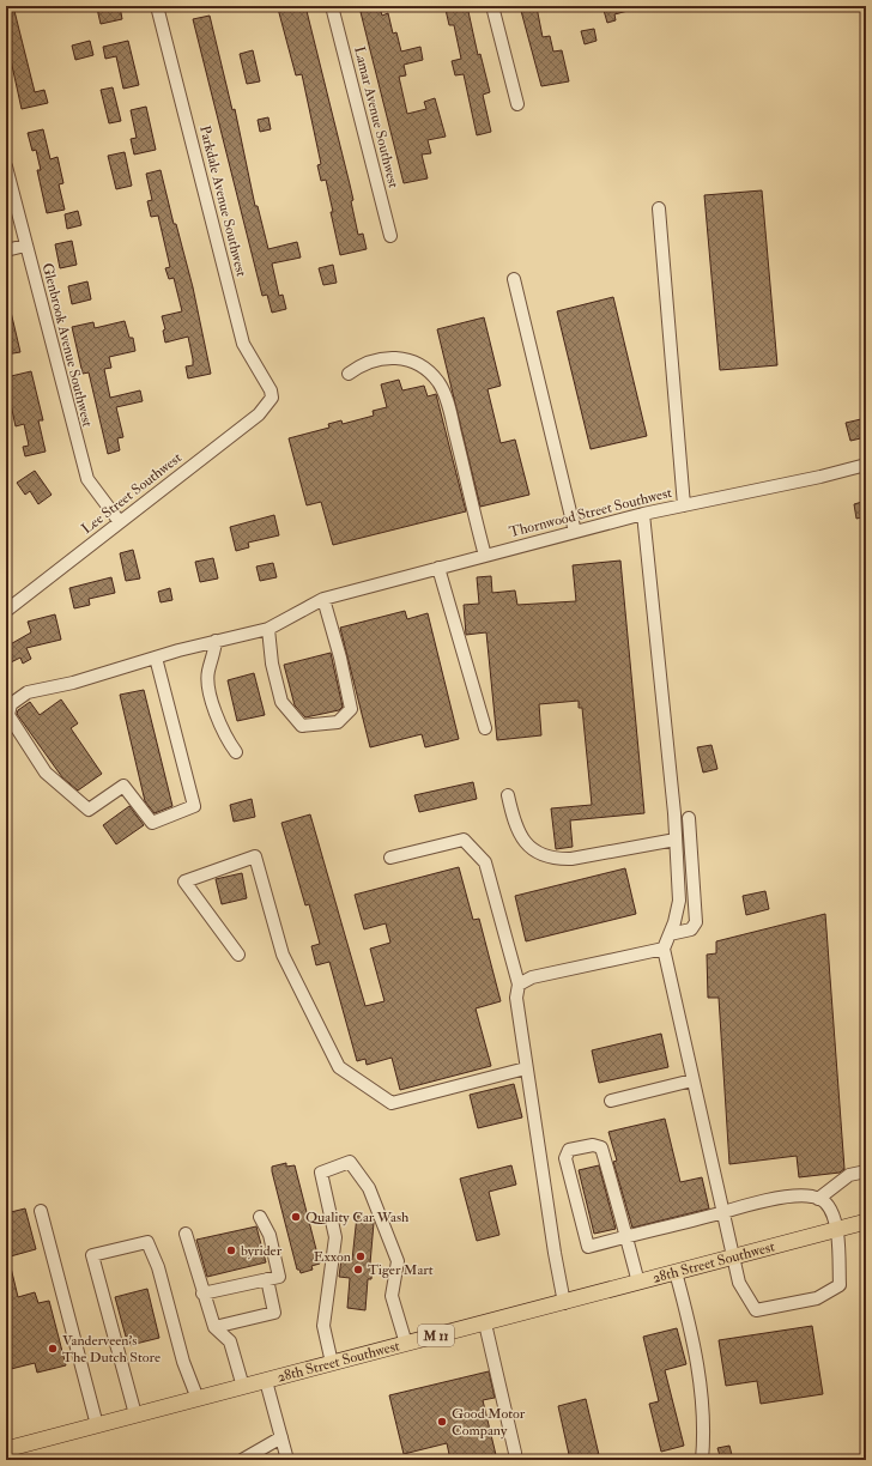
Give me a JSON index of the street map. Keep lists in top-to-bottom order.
{
  "streets": {
    "main road": ["28th Street Southwest", "M 11"],
    "street": [
      "Lamar Avenue Southwest",
      "Parkdale Avenue Southwest",
      "Glenbrook Avenue Southwest",
      "Lee Street Southwest",
      "Thornwood Street Southwest"
    ]
  },
  "crossings": [
    ["Parkdale Avenue Southwest", "Lee Street Southwest"],
    ["Glenbrook Avenue Southwest", "Lee Street Southwest"]
  ],
  "places": [
    "Quality Car Wash",
    "byrider",
    "Exxon",
    "Tiger Mart",
    "Vanderveen's The Dutch Store",
    "Good Motor Company"
  ]
}
